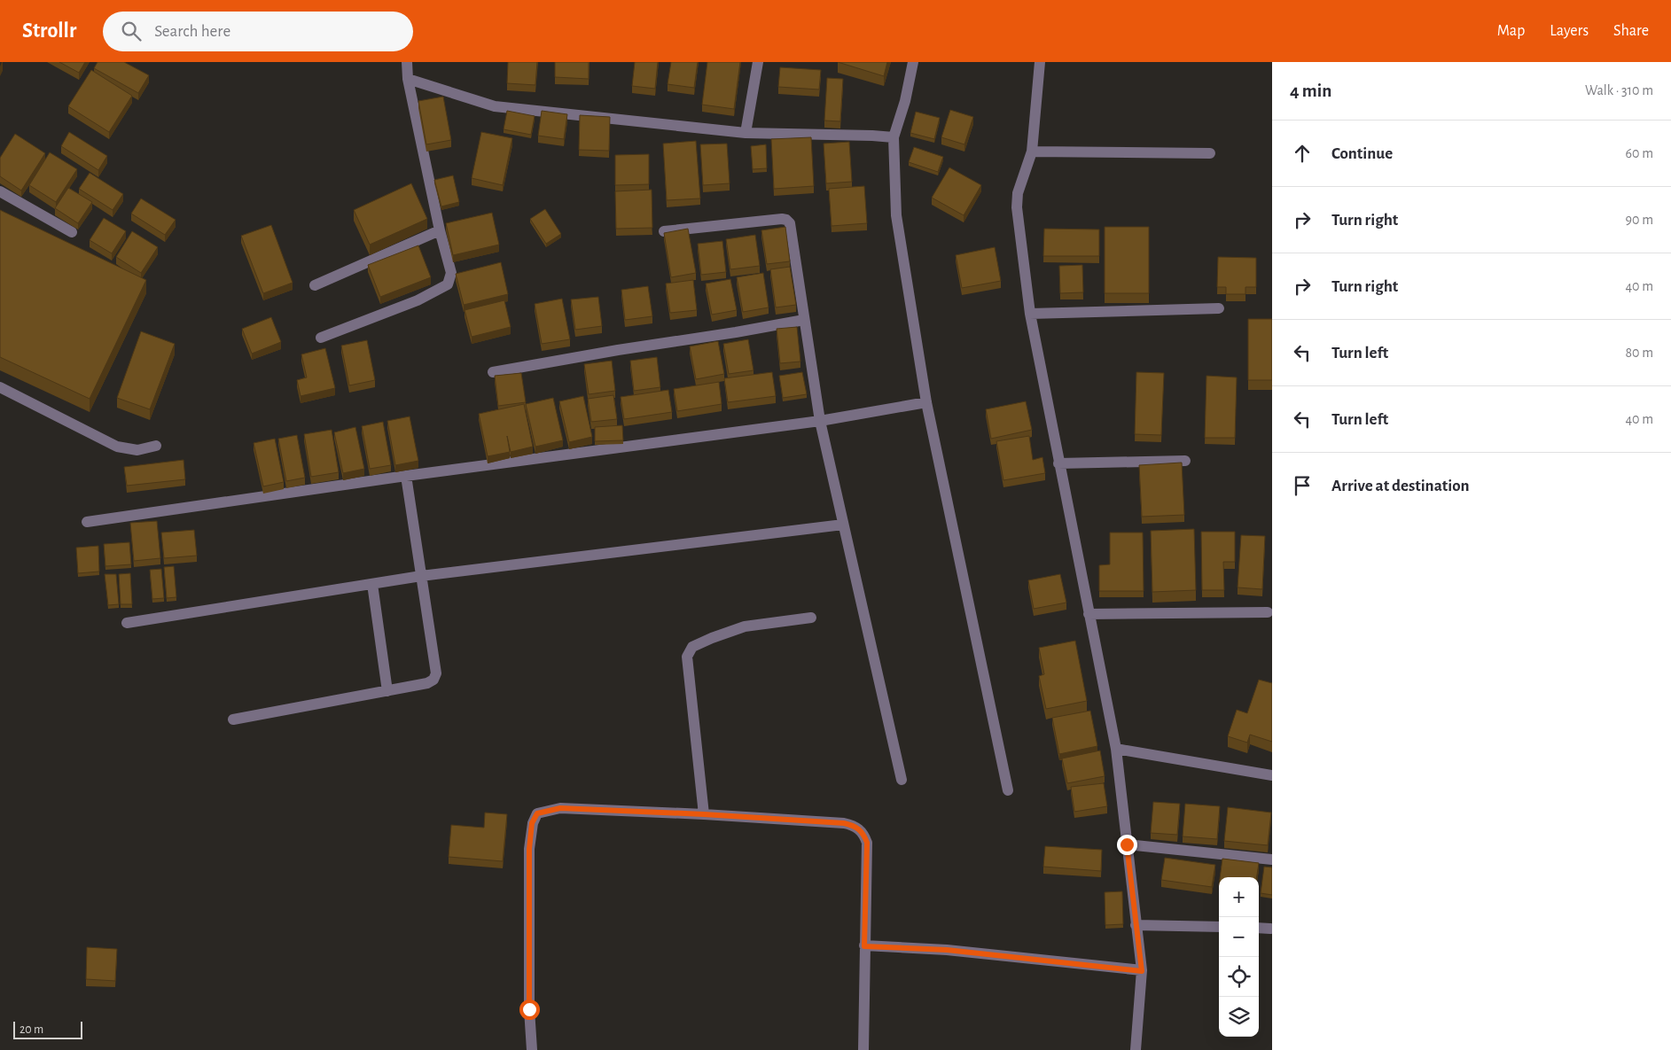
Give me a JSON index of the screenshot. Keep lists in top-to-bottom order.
{
  "scale_bar": "20 m",
  "page": {
    "header": "Strollr",
    "search": "Search here",
    "nav": ["Map", "Layers", "Share"],
    "heading": ["4 min", "Walk · 310 m"],
    "list": [
      ["Continue", "60 m"],
      ["Turn right", "90 m"],
      ["Turn right", "40 m"],
      ["Turn left", "80 m"],
      ["Turn left", "40 m"],
      "Arrive at destination"
    ],
    "map_buttons": ["+", "−"],
    "scale": "20 m"
  }
}
